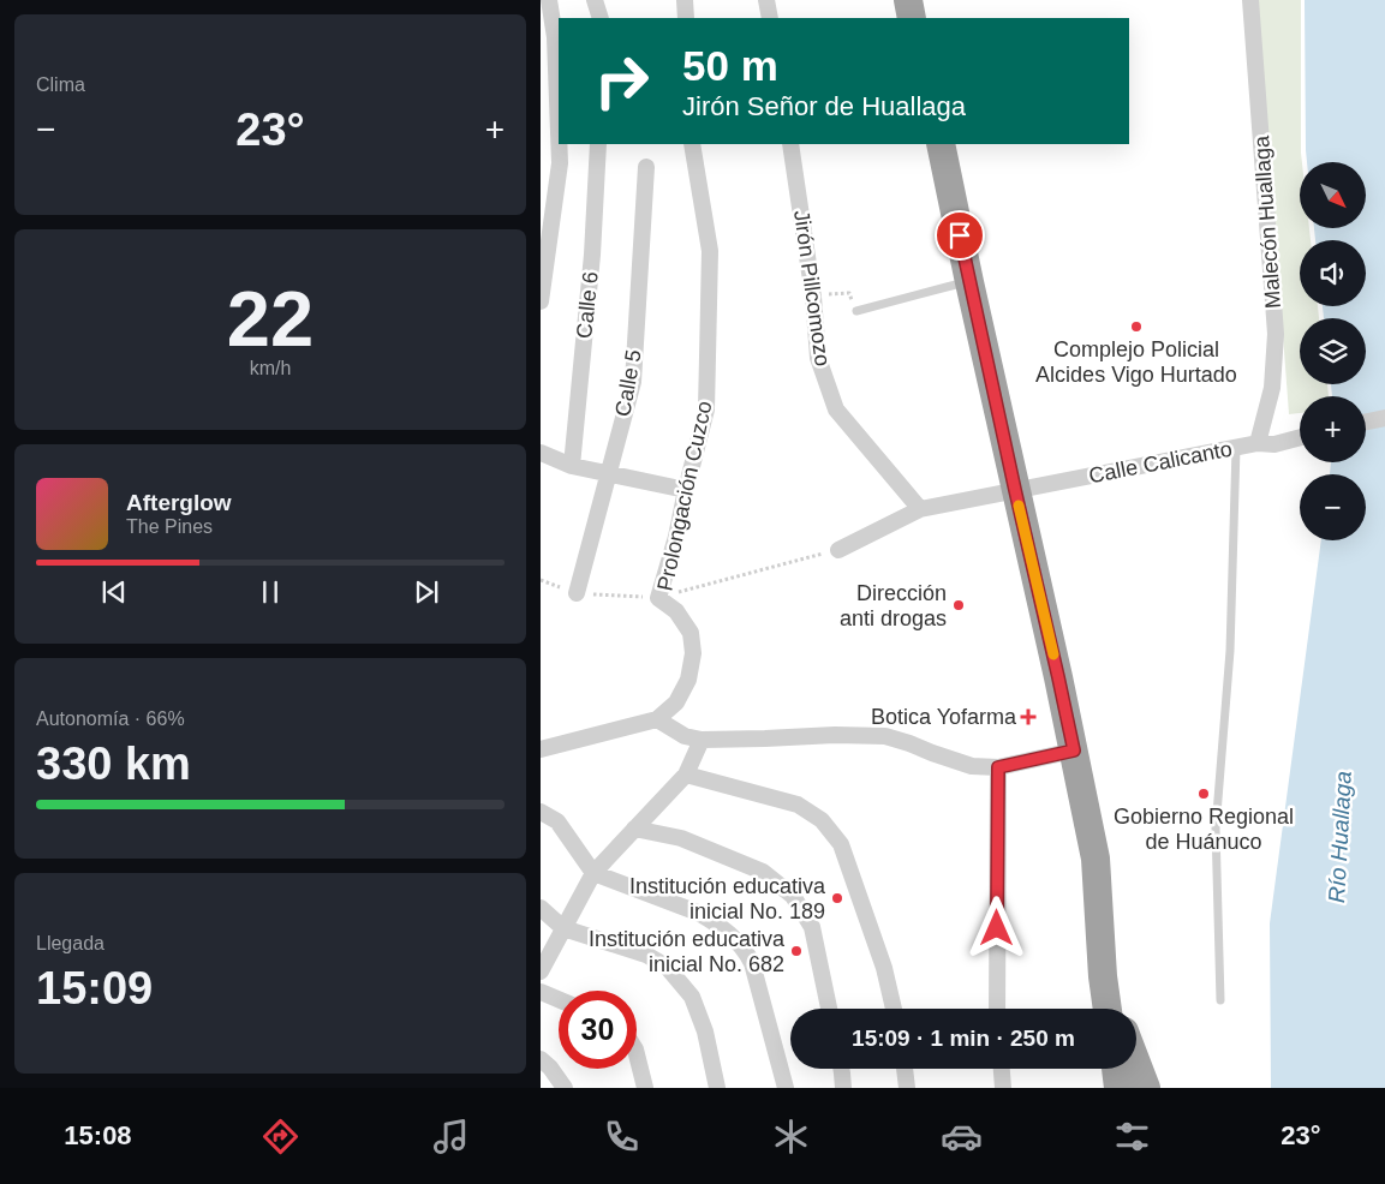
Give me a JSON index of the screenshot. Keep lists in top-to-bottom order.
{
  "streets": {
    "street": [
      "Malecón Huallaga",
      "Jirón Pillcomozo",
      "Calle 6",
      "Calle 5",
      "Calle Calicanto",
      "Prolongación Cuzco"
    ]
  },
  "crossings": [
    ["Malecón Huallaga", "Calle Calicanto"],
    ["Jirón Pillcomozo", "Calle Calicanto"]
  ],
  "water": ["Río Huallaga"],
  "places": {
    "other": [
      "Complejo Policial Alcides Vigo Hurtado",
      "Dirección anti drogas",
      "Gobierno Regional de Huánuco",
      "Institución educativa inicial No. 189",
      "Institución educativa inicial No. 682"
    ],
    "health": ["Botica Yofarma"]
  },
  "north": "bottom right",
  "page": {
    "tile": [
      "Clima",
      ["22", "km/h"],
      ["Autonomía · 66%", "330 km"],
      ["Llegada", "15:09"]
    ],
    "turn": ["50 m", "Jirón Señor de Huallaga"],
    "heat": ["−", "23°", "+"],
    "map_buttons": ["+", "−"],
    "song": ["Afterglow", "The Pines"],
    "limit": "30",
    "trip": "15:09 · 1 min · 250 m",
    "tabs": ["15:08", "23°"]
  }
}
